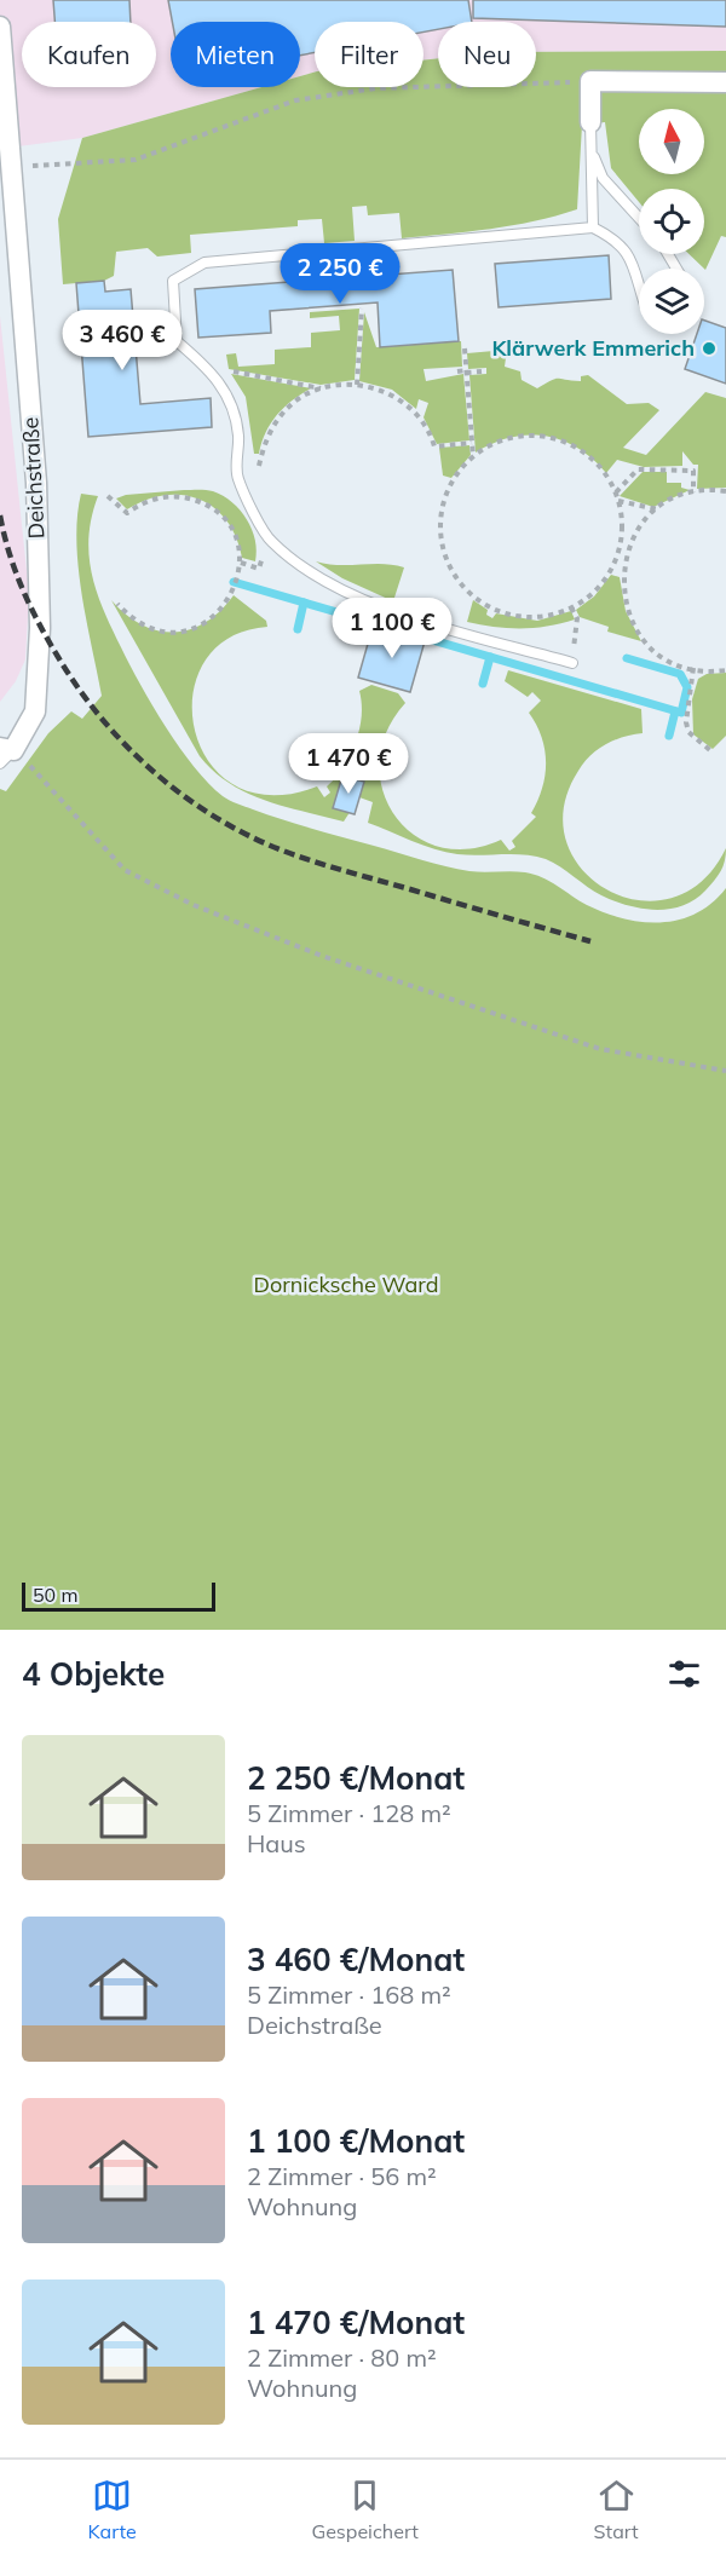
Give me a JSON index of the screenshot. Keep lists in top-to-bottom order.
{
  "streets": {
    "street": ["Deichstraße"]
  },
  "parks": ["Dornicksche Ward"],
  "places": ["Klärwerk Emmerich"],
  "scale_bar": "50 m",
  "north": "top",
  "page": {
    "chip": [
      "Kaufen",
      "Mieten",
      "Filter",
      "Neu"
    ],
    "price": [
      "2 250 €",
      "3 460 €",
      "1 100 €",
      "1 470 €"
    ],
    "scale": "50 m",
    "heading": "4 Objekte",
    "list": [
      {
        "name": "2 250 €/Monat",
        "note": "5 Zimmer · 128 m² · Haus"
      },
      {
        "name": "3 460 €/Monat",
        "note": "5 Zimmer · 168 m² · Deichstraße"
      },
      {
        "name": "1 100 €/Monat",
        "note": "2 Zimmer · 56 m² · Wohnung"
      },
      {
        "name": "1 470 €/Monat",
        "note": "2 Zimmer · 80 m² · Wohnung"
      }
    ],
    "tabs": ["Karte", "Gespeichert", "Start"]
  }
}
